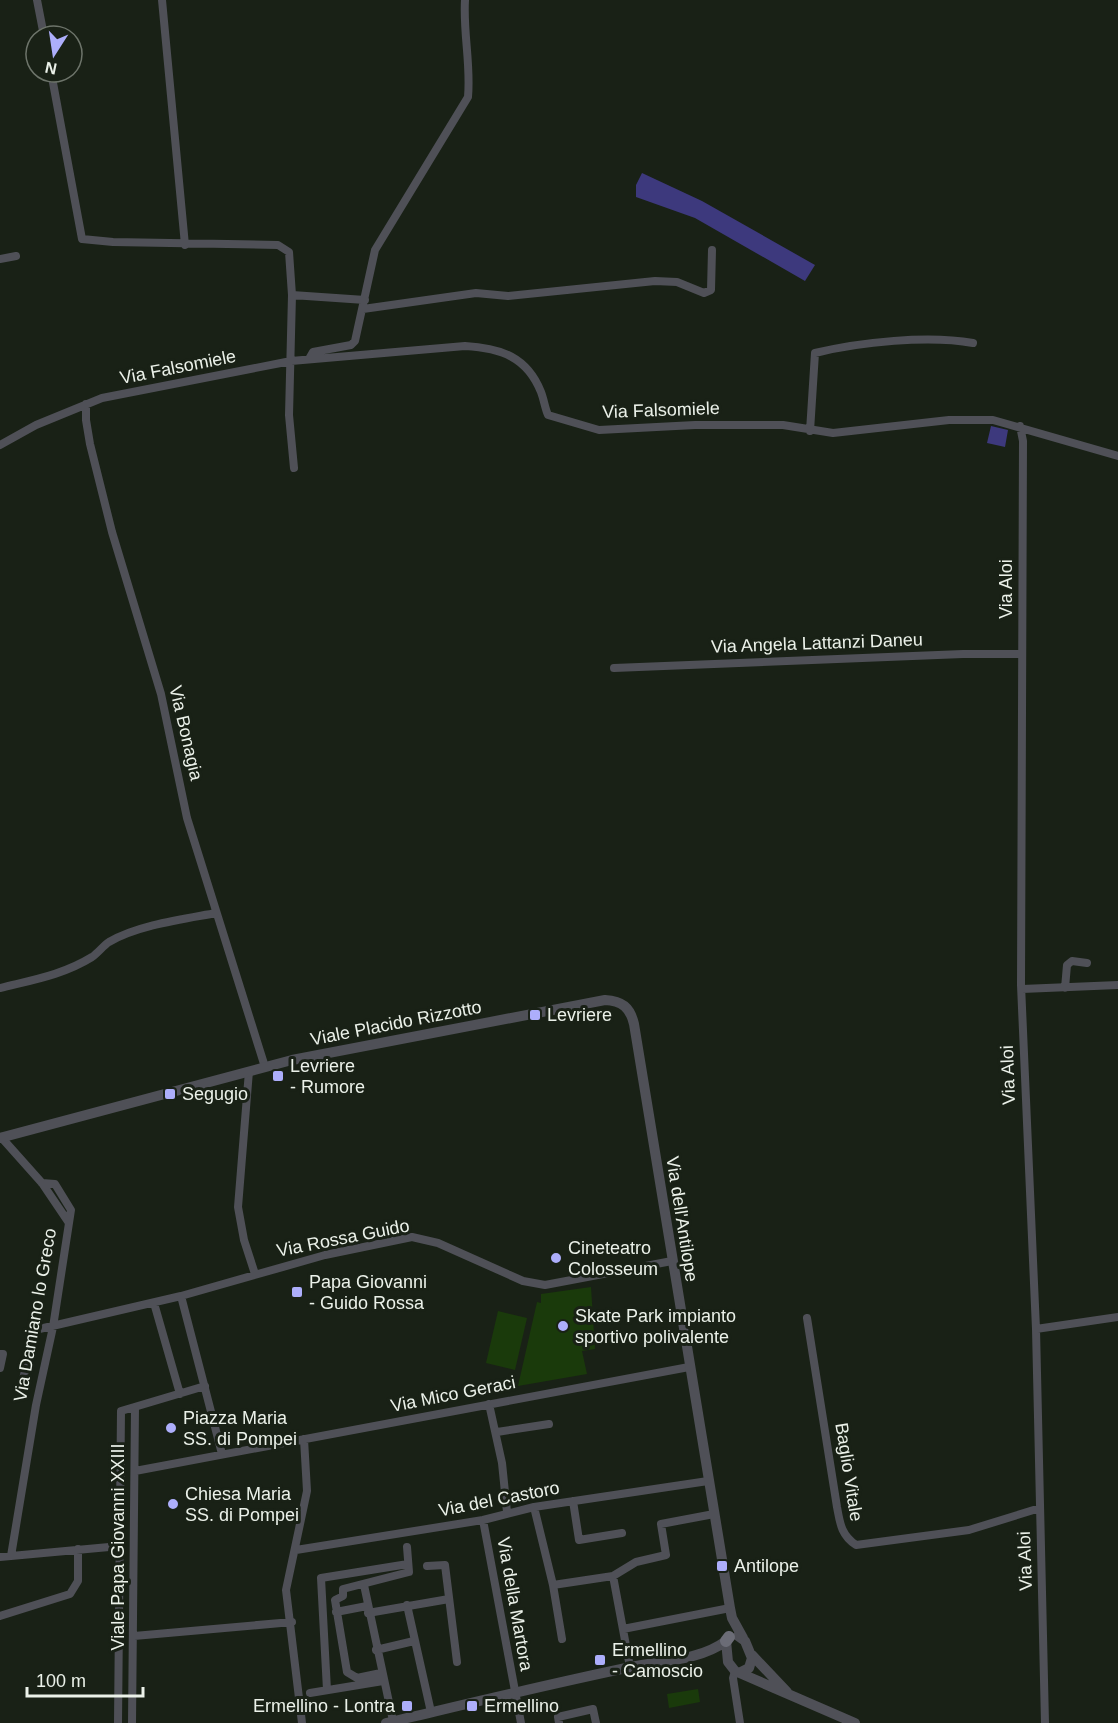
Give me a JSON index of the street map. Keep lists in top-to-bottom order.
{
  "streets": {
    "street": [
      "Via Falsomiele",
      "Via Aloi",
      "Via Angela Lattanzi Daneu",
      "Via Bonagia",
      "Viale Placido Rizzotto",
      "Via dell'Antilope",
      "Via Rossa Guido",
      "Via Damiano lo Greco",
      "Via Mico Geraci",
      "Baglio Vitale",
      "Via del Castoro",
      "Viale Papa Giovanni XXIII",
      "Via della Martora"
    ]
  },
  "crossings": [
    ["Via Falsomiele", "Via Aloi"],
    ["Via Falsomiele", "Via Bonagia"],
    ["Via Aloi", "Via Angela Lattanzi Daneu"],
    ["Via Aloi", "Baglio Vitale"],
    ["Via Bonagia", "Viale Placido Rizzotto"],
    ["Viale Placido Rizzotto", "Via dell'Antilope"],
    ["Viale Placido Rizzotto", "Via Damiano lo Greco"],
    ["Via dell'Antilope", "Via Rossa Guido"],
    ["Via dell'Antilope", "Via Mico Geraci"],
    ["Via dell'Antilope", "Via del Castoro"],
    ["Via Rossa Guido", "Via Damiano lo Greco"],
    ["Via Mico Geraci", "Viale Papa Giovanni XXIII"],
    ["Via del Castoro", "Via della Martora"]
  ],
  "places": {
    "transit": [
      "Levriere",
      "Levriere - Rumore",
      "Segugio",
      "Papa Giovanni - Guido Rossa",
      "Antilope",
      "Ermellino - Camoscio",
      "Ermellino - Lontra",
      "Ermellino"
    ],
    "other": [
      "Cineteatro Colosseum",
      "Skate Park impianto sportivo polivalente",
      "Piazza Maria SS. di Pompei",
      "Chiesa Maria SS. di Pompei"
    ]
  },
  "scale_bar": "100 m",
  "north": "bottom"
}
